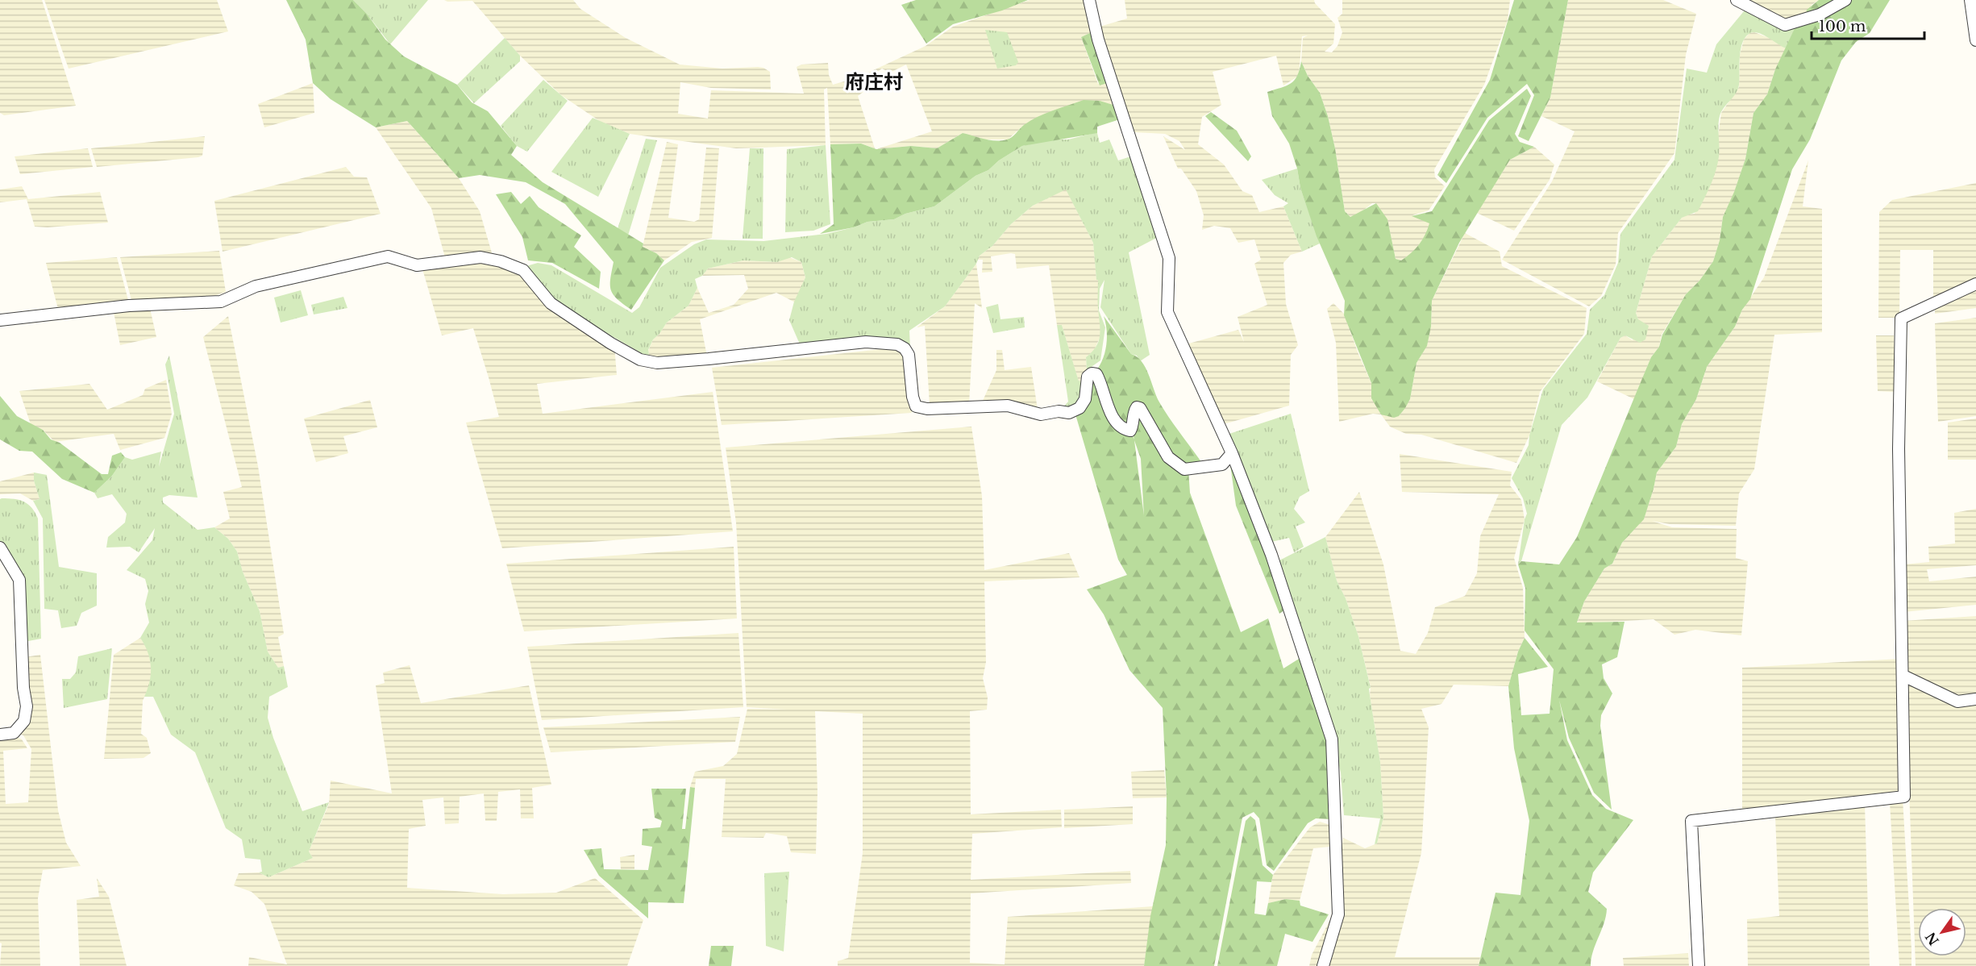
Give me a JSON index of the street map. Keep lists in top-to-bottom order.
{
  "districts": ["府庄村"],
  "scale_bar": "100 m",
  "north": "bottom left"
}
